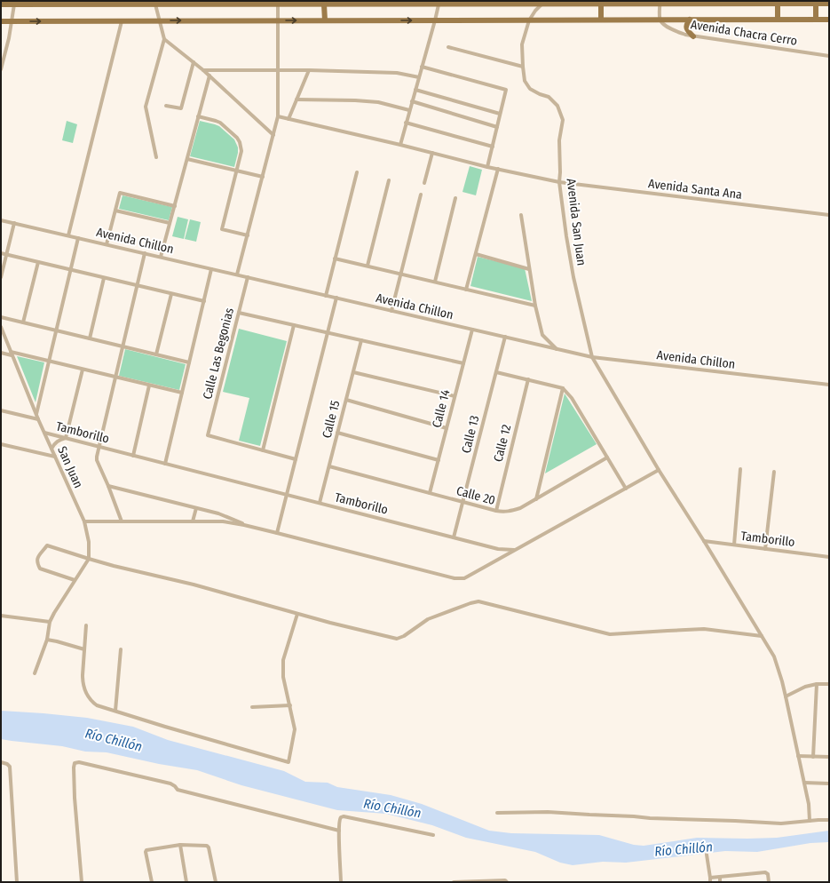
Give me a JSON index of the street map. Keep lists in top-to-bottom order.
{
  "streets": {
    "street": [
      "Avenida Chacra Cerro",
      "Avenida Santa Ana",
      "Avenida San Juan",
      "Avenida Chillon",
      "Calle Las Begonias",
      "Calle 14",
      "Calle 15",
      "Tamborillo",
      "Calle 13",
      "Calle 12",
      "San Juan",
      "Calle 20"
    ]
  },
  "crossings": [
    ["Avenida Santa Ana", "Avenida San Juan"],
    ["Avenida San Juan", "Avenida Chillon"],
    ["Avenida San Juan", "Tamborillo"],
    ["Avenida Chillon", "Calle Las Begonias"],
    ["Avenida Chillon", "Calle 14"],
    ["Avenida Chillon", "Calle 13"],
    ["Calle 14", "Calle 20"],
    ["Calle 15", "Tamborillo"],
    ["Calle 15", "Calle 20"],
    ["Tamborillo", "Calle 13"],
    ["Tamborillo", "San Juan"],
    ["Calle 13", "Calle 20"],
    ["Calle 12", "Calle 20"]
  ],
  "water": ["Río Chillón"]
}
